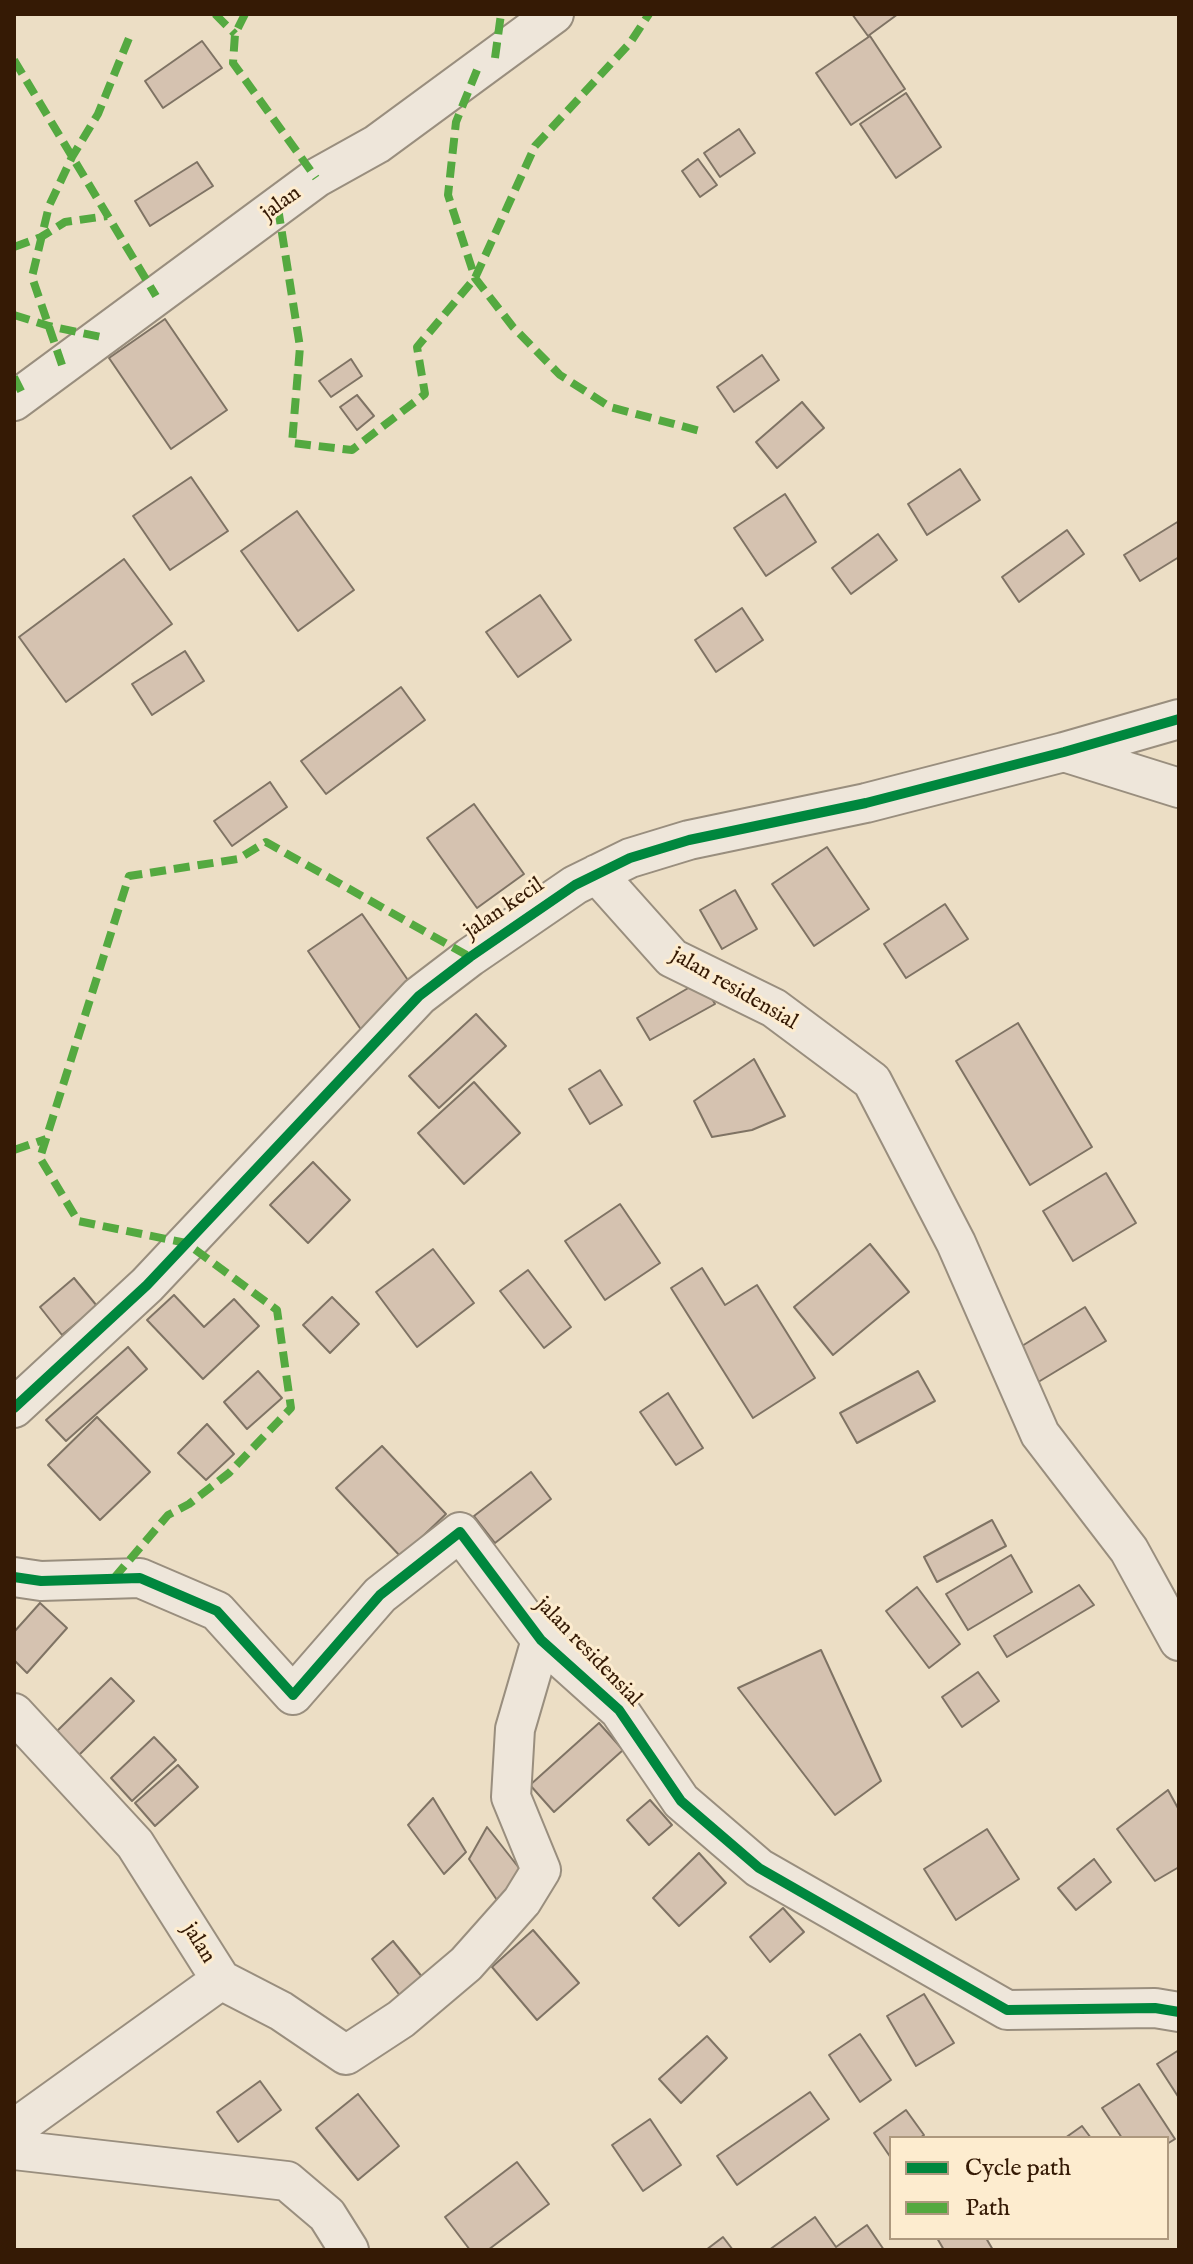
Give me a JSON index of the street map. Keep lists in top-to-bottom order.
{
  "streets": {
    "street": ["jalan", "jalan kecil", "jalan residensial"]
  },
  "crossings": [
    ["jalan kecil", "jalan residensial"]
  ],
  "legend": ["Cycle path", "Path"]
}
